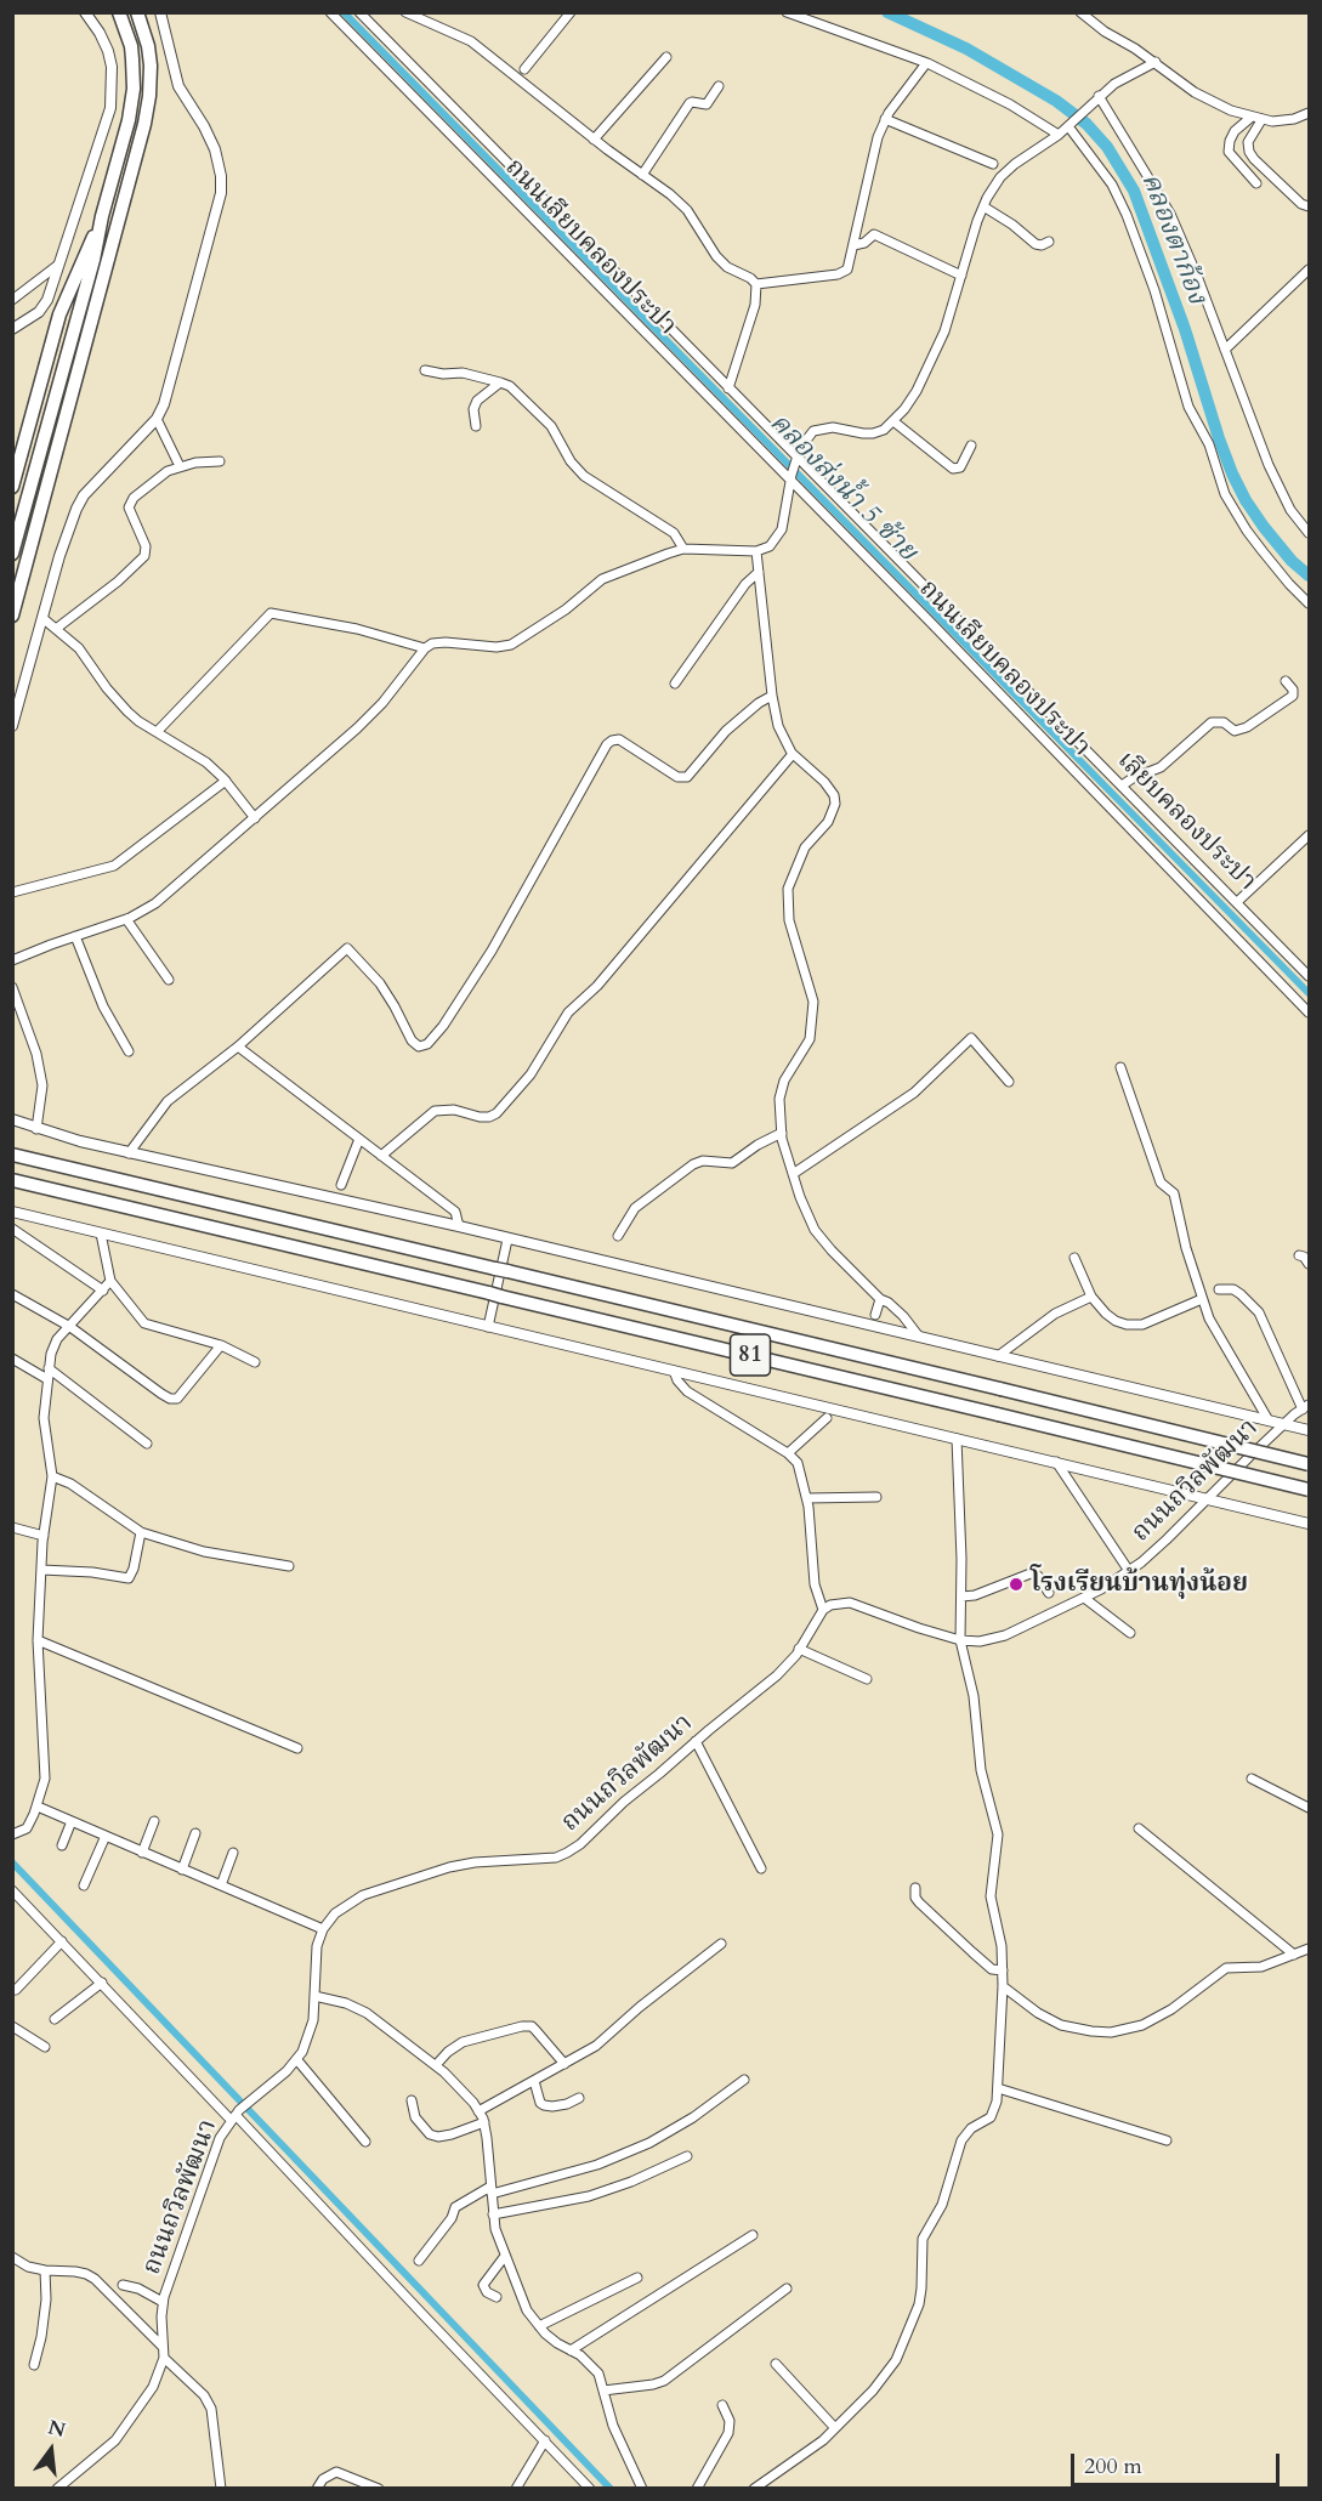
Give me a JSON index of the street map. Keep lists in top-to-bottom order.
{
  "streets": {
    "highway": ["81"],
    "street": ["ถนนเลียบคลองประปา", "เลียบคลองประปา", "ถนนถวิลพัฒนา"]
  },
  "water": ["คลองตาก้อง", "คลองส่งน้ำ 5 ซ้าย"],
  "places": ["โรงเรียนบ้านทุ่งน้อย"],
  "scale_bar": "200 m",
  "north": "top"
}
